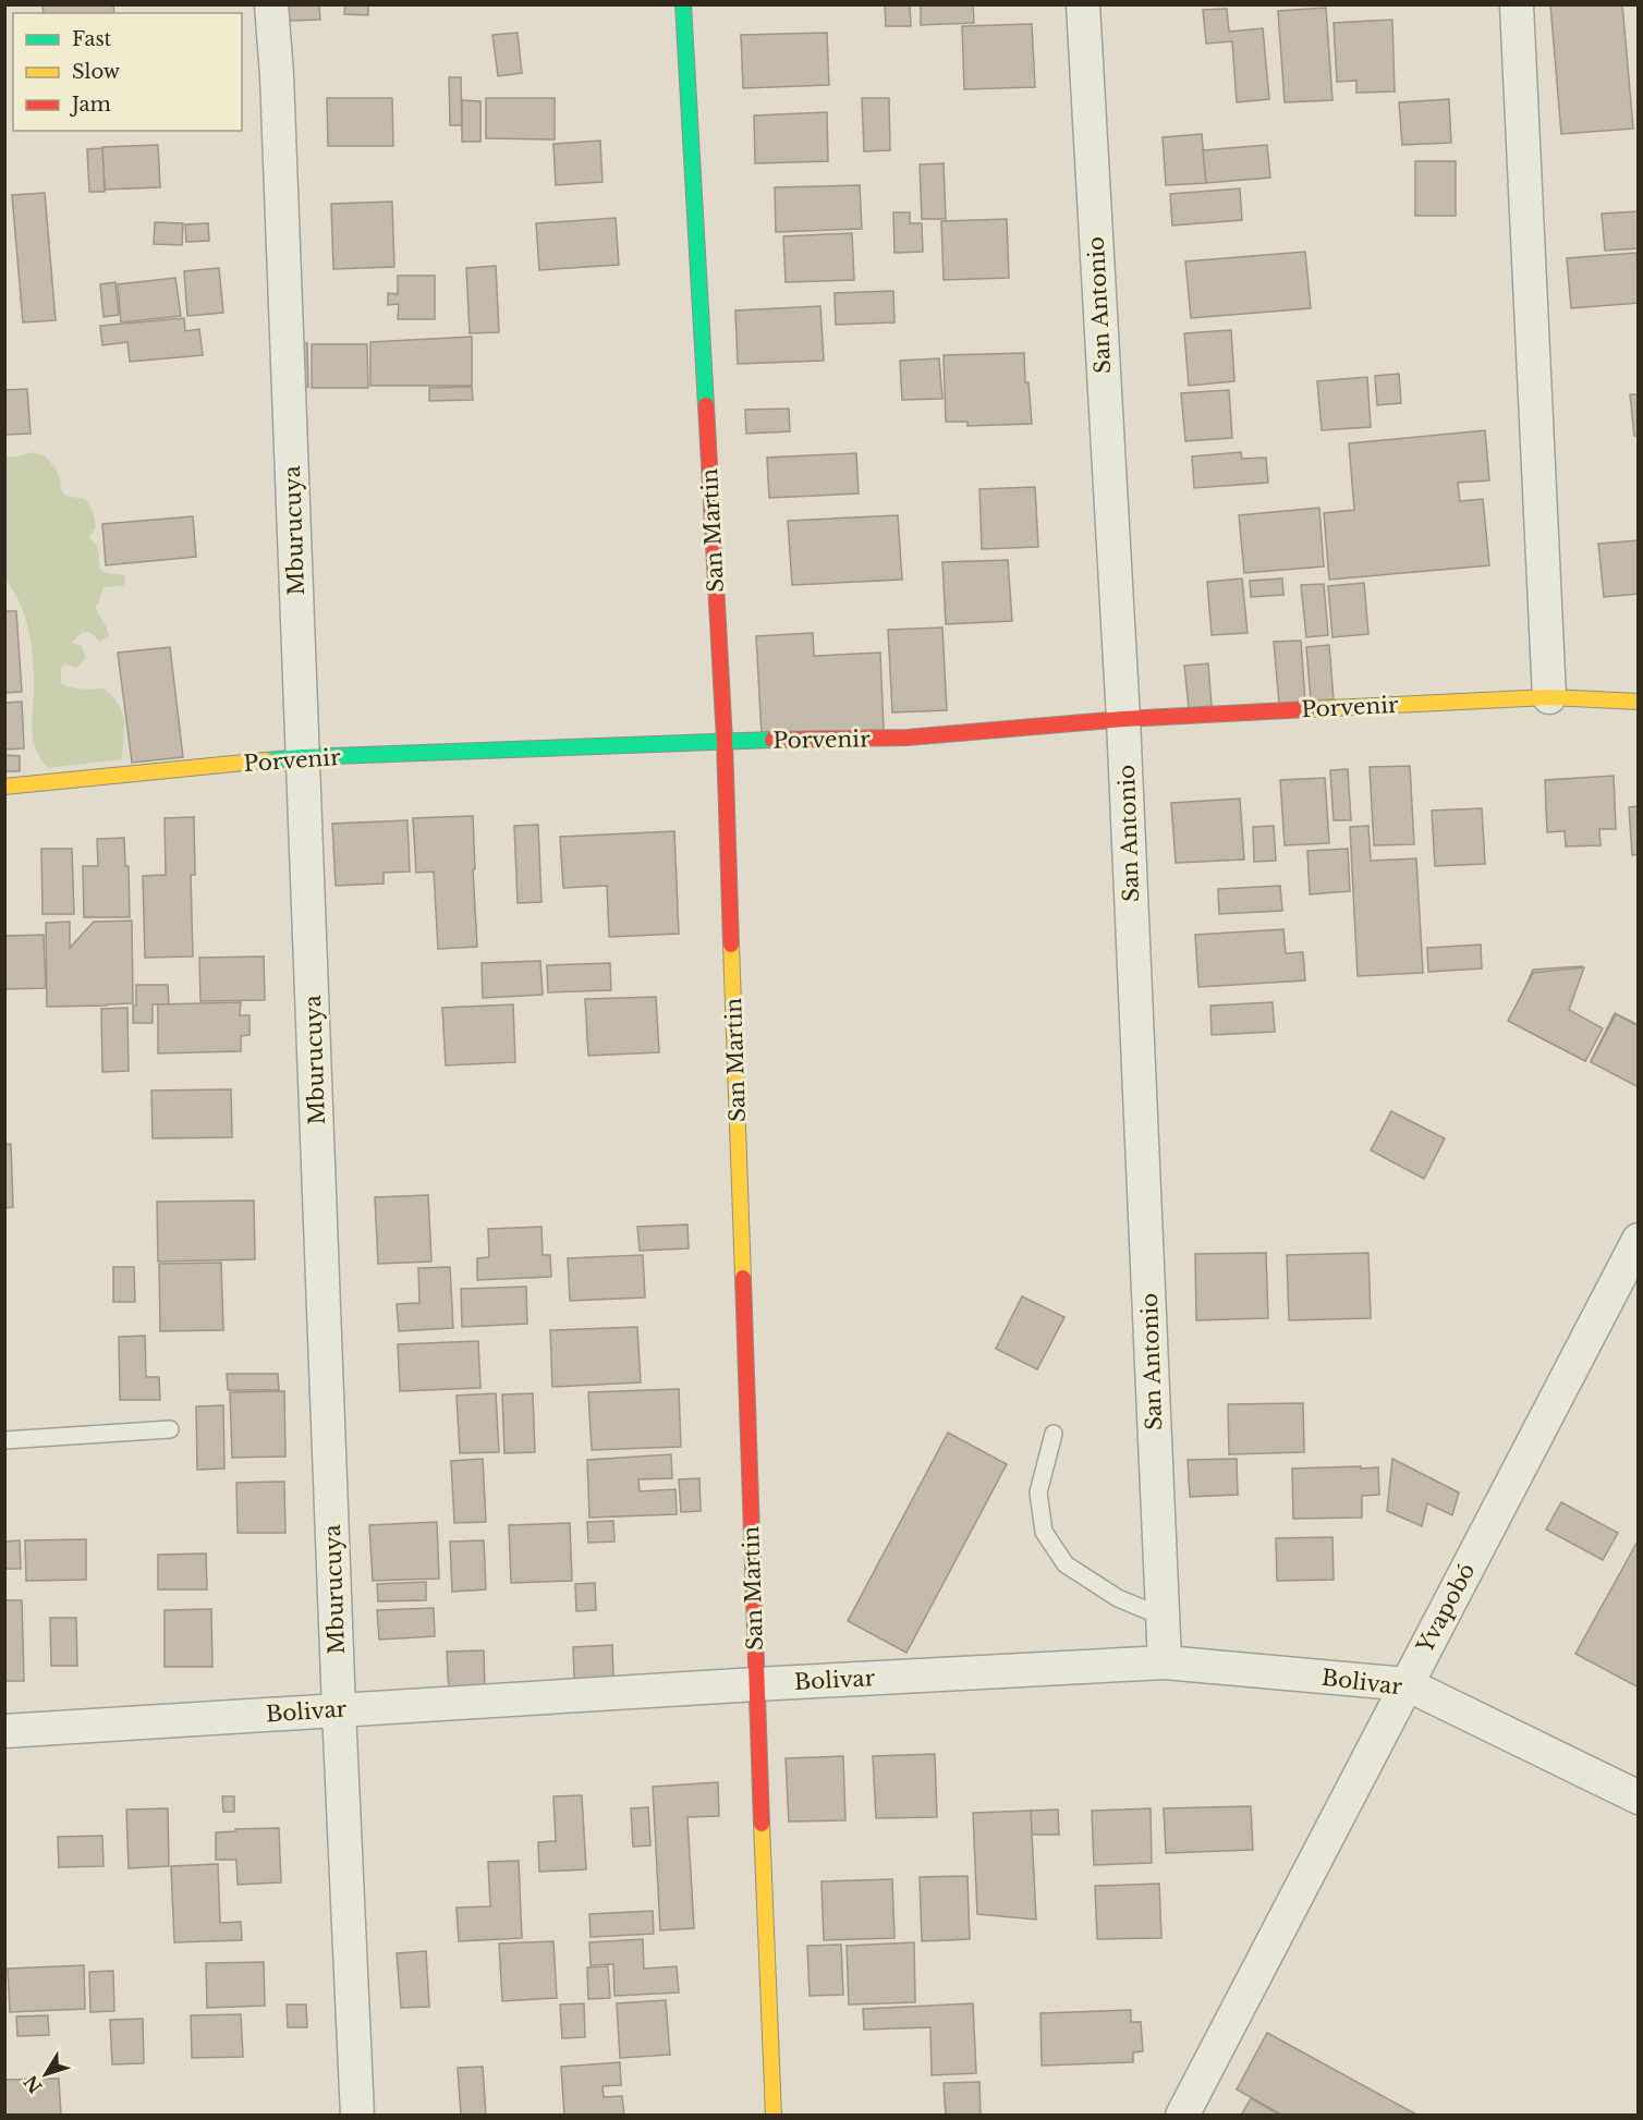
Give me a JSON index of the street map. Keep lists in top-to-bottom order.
{
  "streets": {
    "street": [
      "San Antonio",
      "Mburucuya",
      "San Martin",
      "Porvenir",
      "Yvapobó",
      "Bolivar"
    ]
  },
  "crossings": [
    ["San Antonio", "Porvenir"],
    ["San Antonio", "Bolivar"],
    ["Mburucuya", "Porvenir"],
    ["Mburucuya", "Bolivar"],
    ["San Martin", "Porvenir"],
    ["San Martin", "Bolivar"],
    ["Yvapobó", "Bolivar"]
  ],
  "legend": ["Fast", "Slow", "Jam"],
  "north": "bottom left"
}
